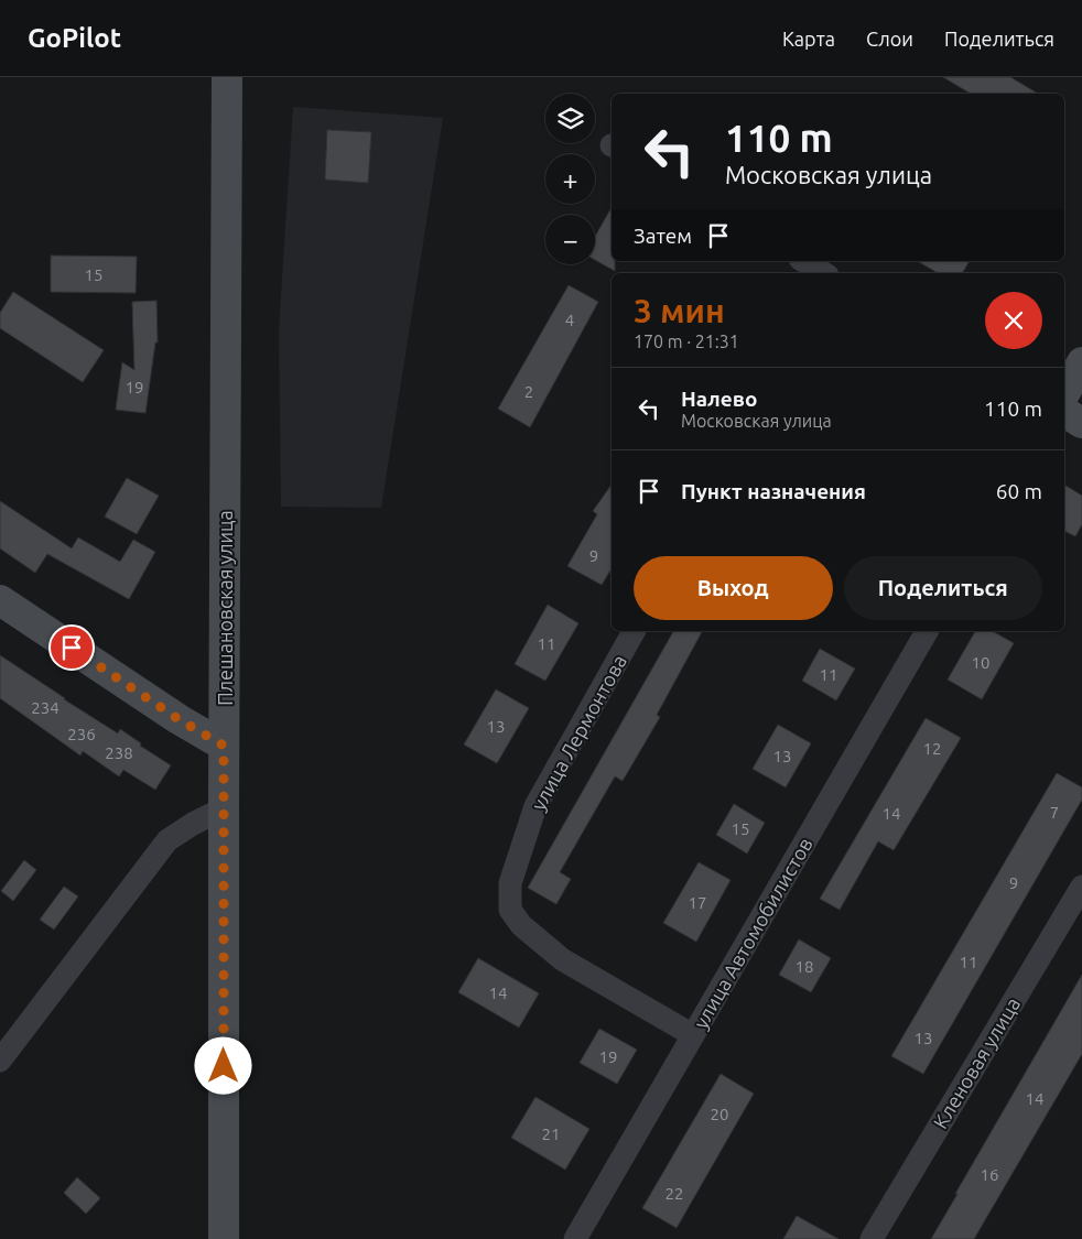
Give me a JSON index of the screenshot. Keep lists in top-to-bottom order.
{
  "streets": {
    "main road": ["Плешановская улица"],
    "street": ["улица Лермонтова", "улица Автомобилистов", "Кленовая улица"]
  },
  "crossings": [
    ["улица Лермонтова", "улица Автомобилистов"]
  ],
  "house_numbers": [
    "15",
    "4",
    "19",
    "2",
    "9",
    "11",
    "10",
    "11",
    "234",
    "13",
    "236",
    "12",
    "238",
    "13",
    "7",
    "14",
    "15",
    "9",
    "17",
    "11",
    "18",
    "14",
    "13",
    "19",
    "14",
    "20",
    "21",
    "16",
    "22"
  ],
  "page": {
    "header": "GoPilot",
    "nav": ["Карта", "Слои", "Поделиться"],
    "map_buttons": ["+", "−"],
    "turn": ["110 m", "Московская улица"],
    "then": "Затем",
    "heading": ["3 мин", "170 m · 21:31"],
    "list": [
      {
        "name": "Налево",
        "note": "Московская улица",
        "value": "110 m"
      },
      {
        "name": "Пункт назначения",
        "value": "60 m"
      }
    ],
    "buttons": ["Выход", "Поделиться"]
  }
}
